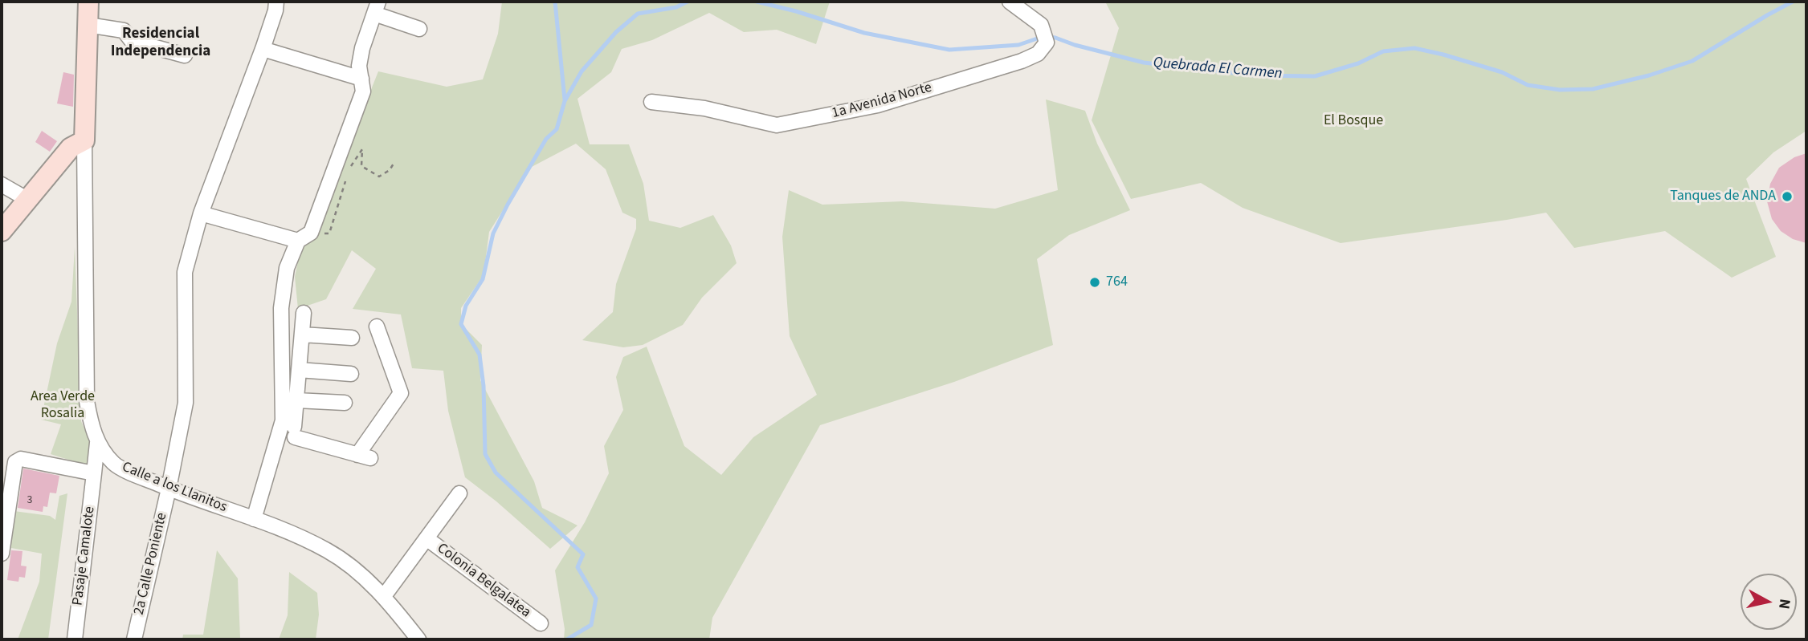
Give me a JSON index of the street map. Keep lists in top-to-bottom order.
{
  "streets": {
    "street": [
      "1a Avenida Norte",
      "Calle a los Llanitos",
      "Pasaje Camalote",
      "2a Calle Poniente",
      "Colonia Belgalatea"
    ]
  },
  "crossings": [
    ["Calle a los Llanitos", "Pasaje Camalote"],
    ["Calle a los Llanitos", "2a Calle Poniente"],
    ["Calle a los Llanitos", "Colonia Belgalatea"]
  ],
  "districts": ["Residencial Independencia"],
  "water": ["Quebrada El Carmen"],
  "parks": ["El Bosque", "Area Verde Rosalia"],
  "places": ["Tanques de ANDA", "764"],
  "house_numbers": ["3"],
  "north": "right"
}
